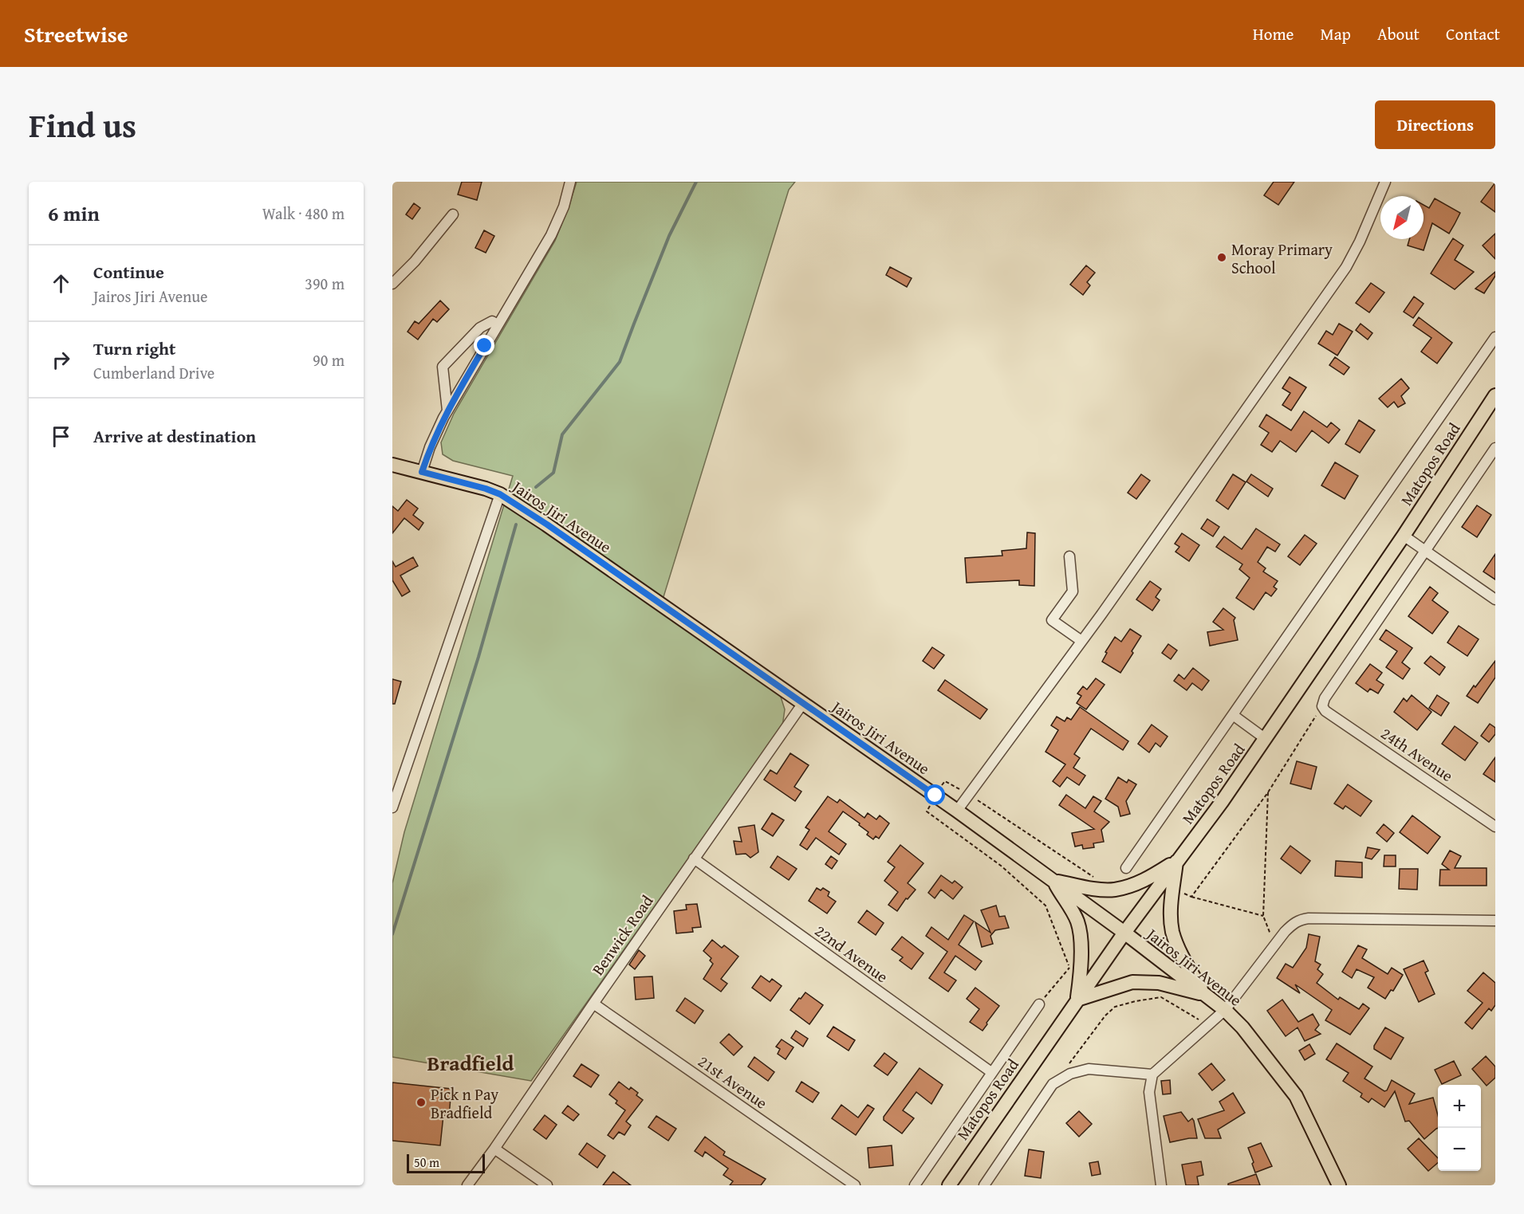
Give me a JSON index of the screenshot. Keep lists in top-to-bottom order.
{
  "streets": {
    "main road": ["Matopos Road", "Jairos Jiri Avenue"],
    "street": [
      "24th Avenue",
      "Benwick Road",
      "22nd Avenue",
      "21st Avenue"
    ]
  },
  "crossings": [
    ["Matopos Road", "Jairos Jiri Avenue"],
    ["Jairos Jiri Avenue", "Benwick Road"],
    ["Benwick Road", "22nd Avenue"],
    ["Benwick Road", "21st Avenue"]
  ],
  "districts": ["Bradfield"],
  "places": ["Moray Primary School", "Pick n Pay Bradfield"],
  "scale_bar": "50 m",
  "north": "bottom left",
  "page": {
    "header": "Streetwise",
    "nav": [
      "Home",
      "Map",
      "About",
      "Contact"
    ],
    "title": "Find us",
    "buttons": "Directions",
    "heading": ["6 min", "Walk · 480 m"],
    "list": [
      ["Continue", "Jairos Jiri Avenue", "390 m"],
      ["Turn right", "Cumberland Drive", "90 m"],
      "Arrive at destination"
    ],
    "map_buttons": ["+", "−"],
    "scale": "50 m"
  }
}
